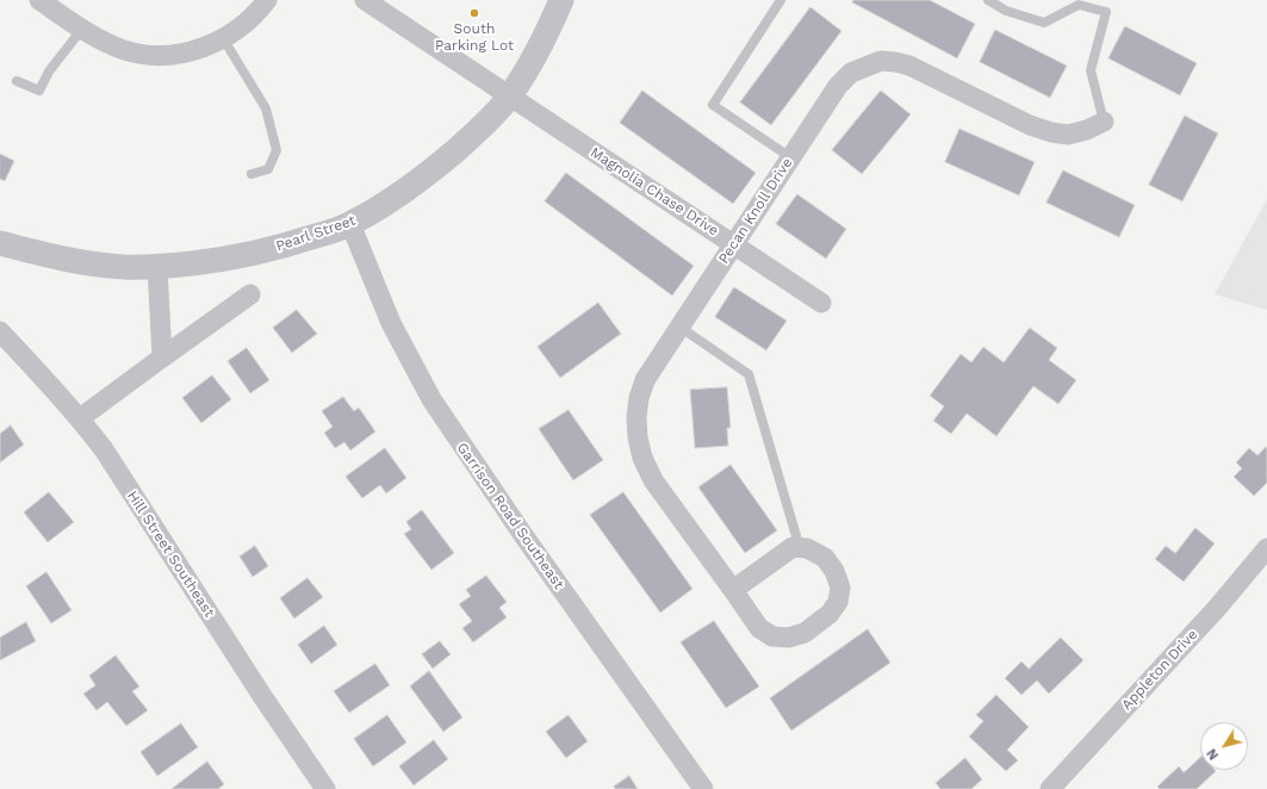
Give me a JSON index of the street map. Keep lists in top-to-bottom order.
{
  "streets": {
    "street": [
      "Magnolia Chase Drive",
      "Pecan Knoll Drive",
      "Pearl Street",
      "Garrison Road Southeast",
      "Hill Street Southeast",
      "Appleton Drive"
    ]
  },
  "crossings": [
    ["Magnolia Chase Drive", "Pecan Knoll Drive"],
    ["Magnolia Chase Drive", "Pearl Street"],
    ["Pearl Street", "Garrison Road Southeast"]
  ],
  "places": ["South Parking Lot"],
  "north": "bottom left"
}
